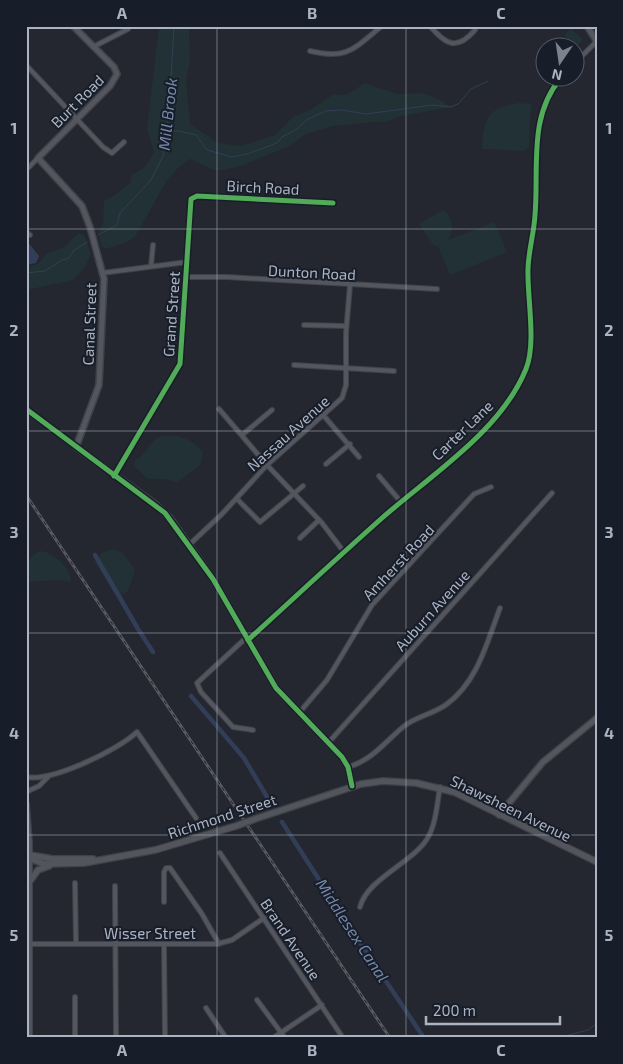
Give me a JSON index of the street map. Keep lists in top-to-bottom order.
{
  "streets": {
    "main road": ["Shawsheen Avenue", "Richmond Street"],
    "street": [
      "Burt Road",
      "Birch Road",
      "Dunton Road",
      "Grand Street",
      "Canal Street",
      "Carter Lane",
      "Nassau Avenue",
      "Amherst Road",
      "Auburn Avenue",
      "Wisser Street",
      "Brand Avenue"
    ]
  },
  "crossings": [
    ["Burt Road", "Canal Street"],
    ["Birch Road", "Grand Street"],
    ["Dunton Road", "Grand Street"],
    ["Dunton Road", "Nassau Avenue"],
    ["Shawsheen Avenue", "Richmond Street"],
    ["Wisser Street", "Brand Avenue"]
  ],
  "water": ["Mill Brook", "Middlesex Canal"],
  "scale_bar": "200 m",
  "north": "bottom",
  "grid": {
    "columns": ["A", "B", "C"],
    "rows": [
      "1",
      "2",
      "3",
      "4",
      "5"
    ]
  }
}
